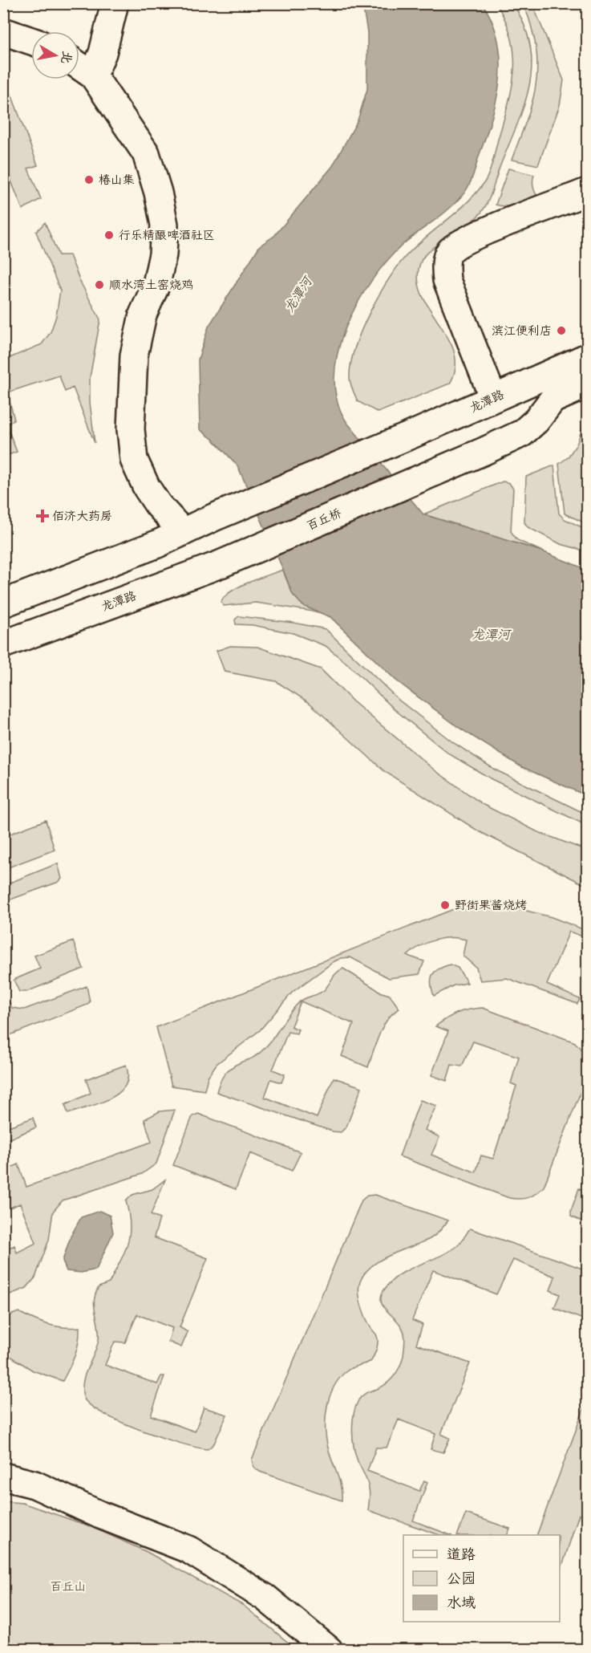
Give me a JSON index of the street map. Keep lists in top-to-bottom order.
{
  "streets": {
    "street": ["龙潭路", "百丘桥"]
  },
  "crossings": [
    ["龙潭路", "百丘桥"]
  ],
  "water": ["龙潭河"],
  "parks": ["百丘山"],
  "places": {
    "other": [
      "椿山集",
      "行乐精酿啤酒社区",
      "顺水湾土窑烧鸡",
      "滨江便利店",
      "野街果酱烧烤"
    ],
    "health": ["佰济大药房"]
  },
  "legend": ["道路", "公园", "水域"],
  "north": "right"
}
